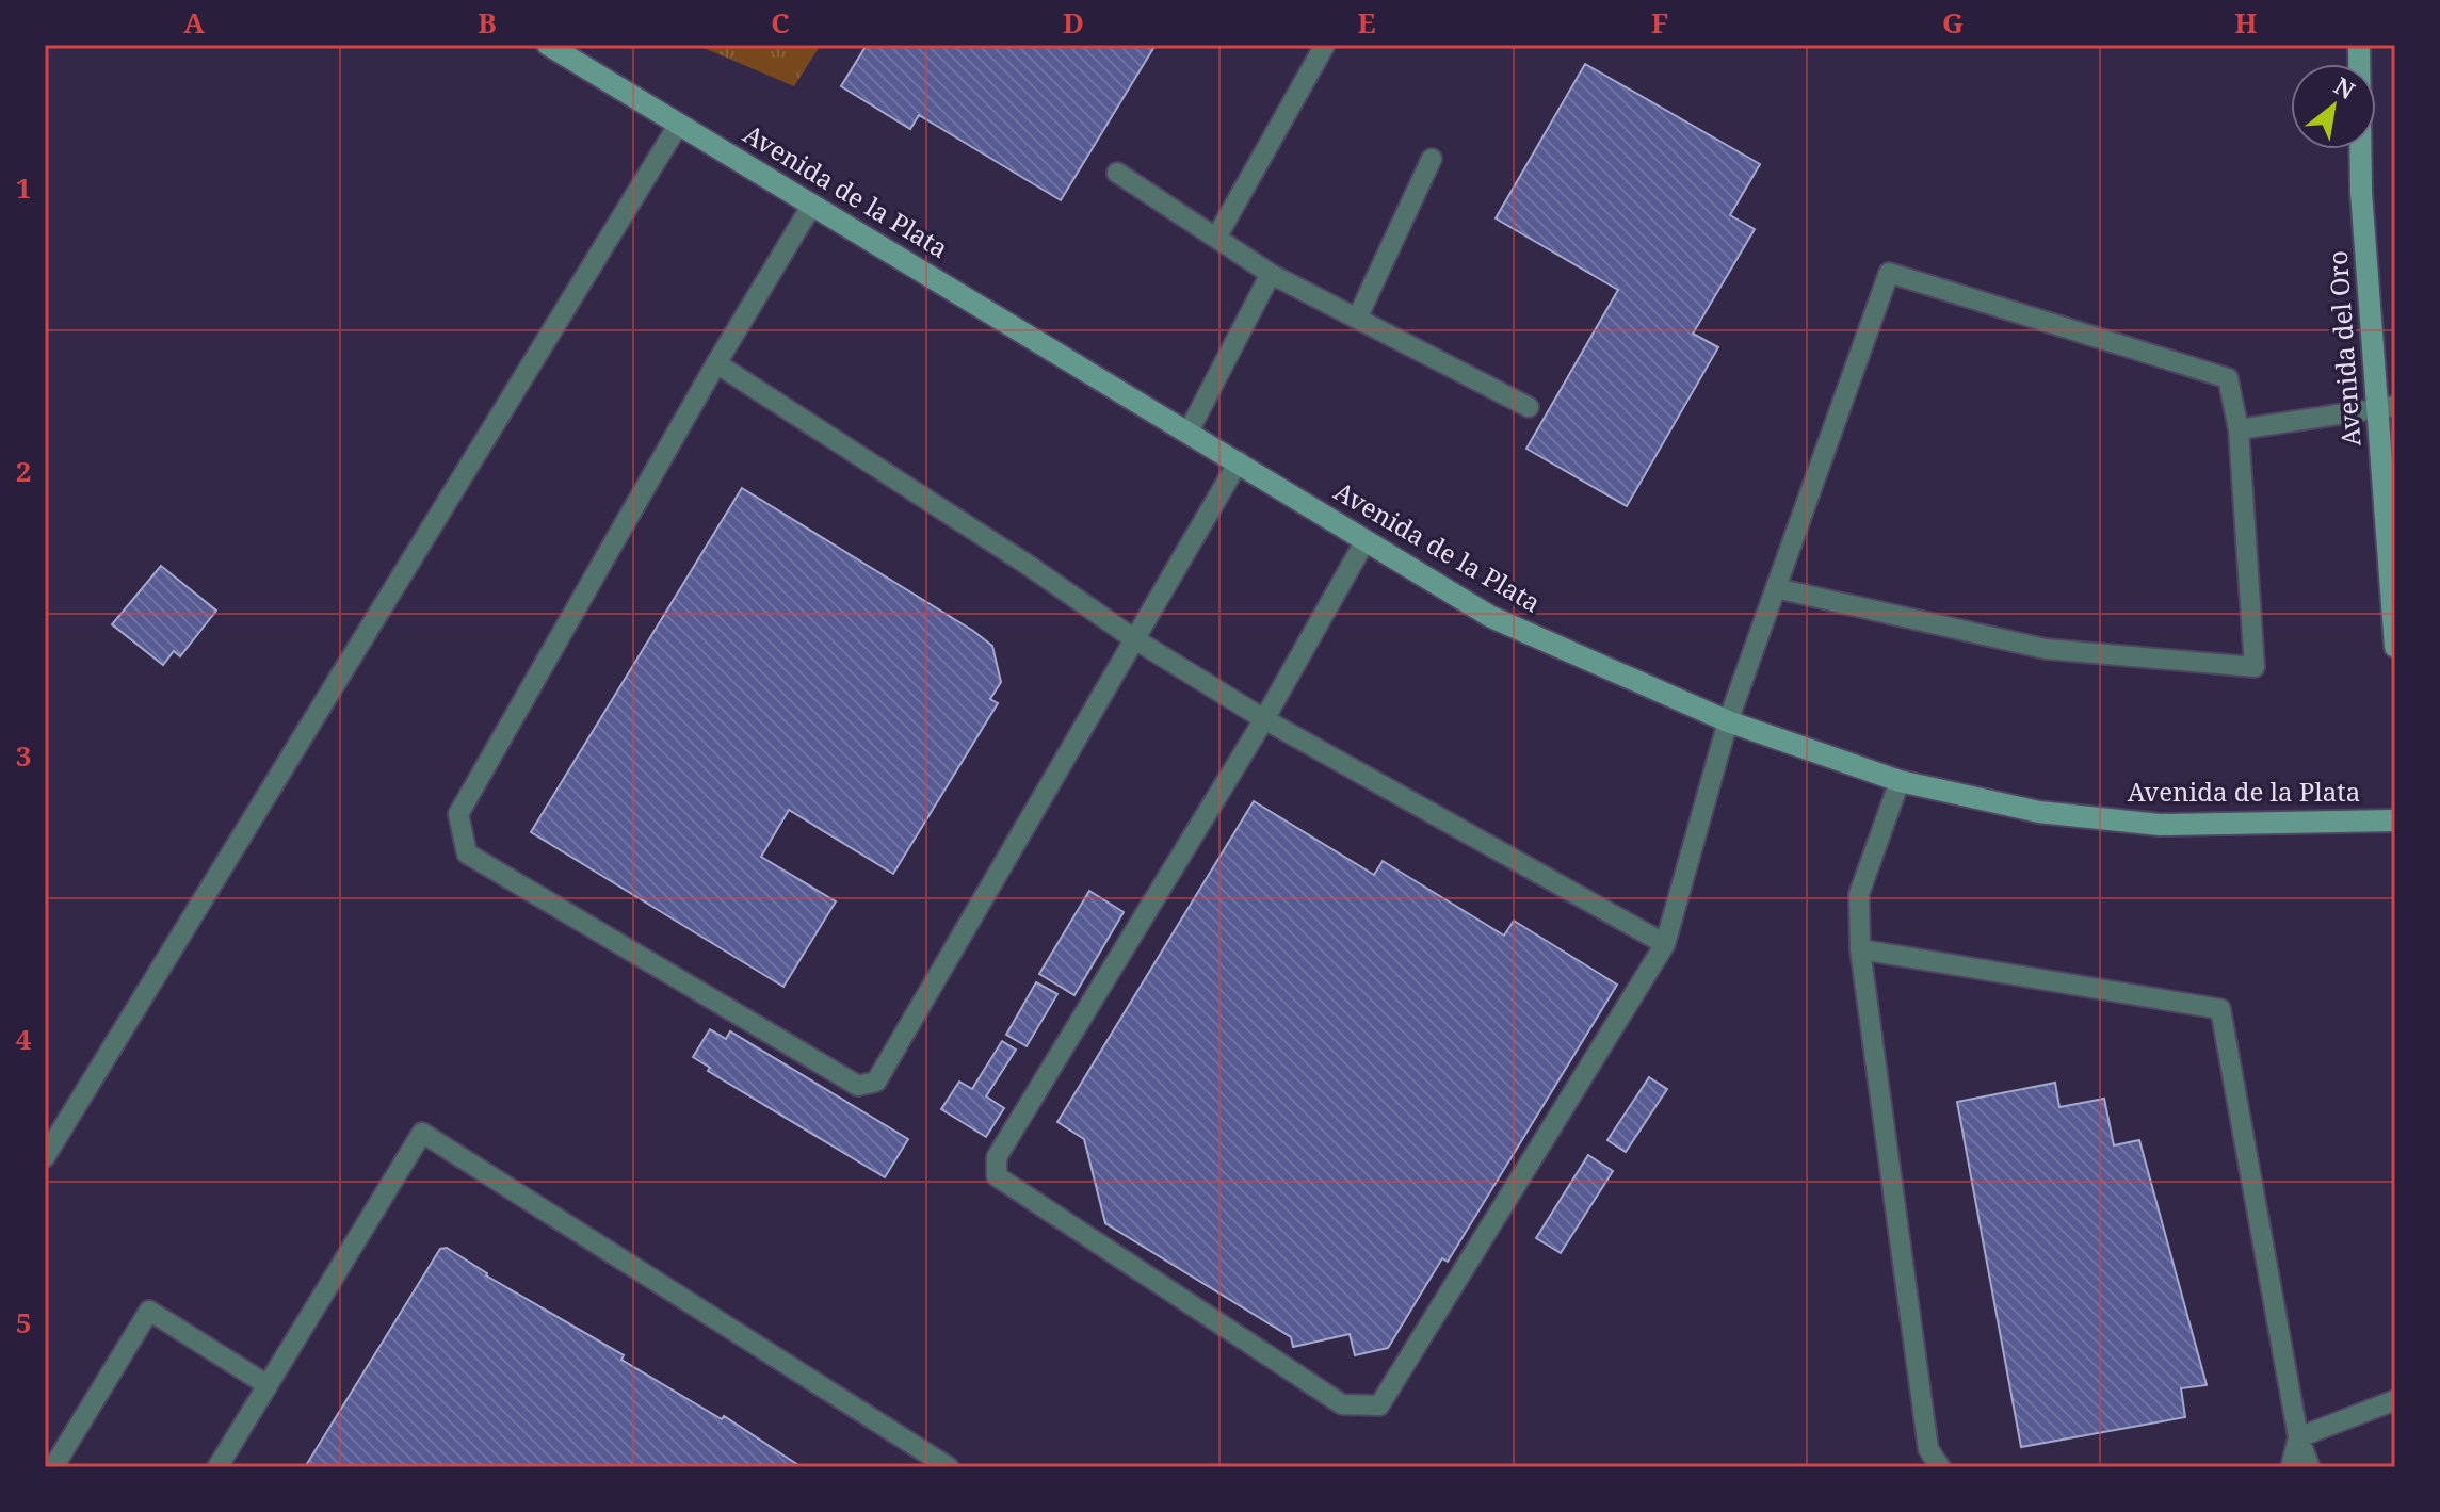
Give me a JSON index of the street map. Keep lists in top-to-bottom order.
{
  "streets": {
    "street": ["Avenida de la Plata", "Avenida del Oro"]
  },
  "north": "top right",
  "grid": {
    "columns": [
      "A",
      "B",
      "C",
      "D",
      "E",
      "F",
      "G",
      "H"
    ],
    "rows": [
      "1",
      "2",
      "3",
      "4",
      "5"
    ]
  }
}
